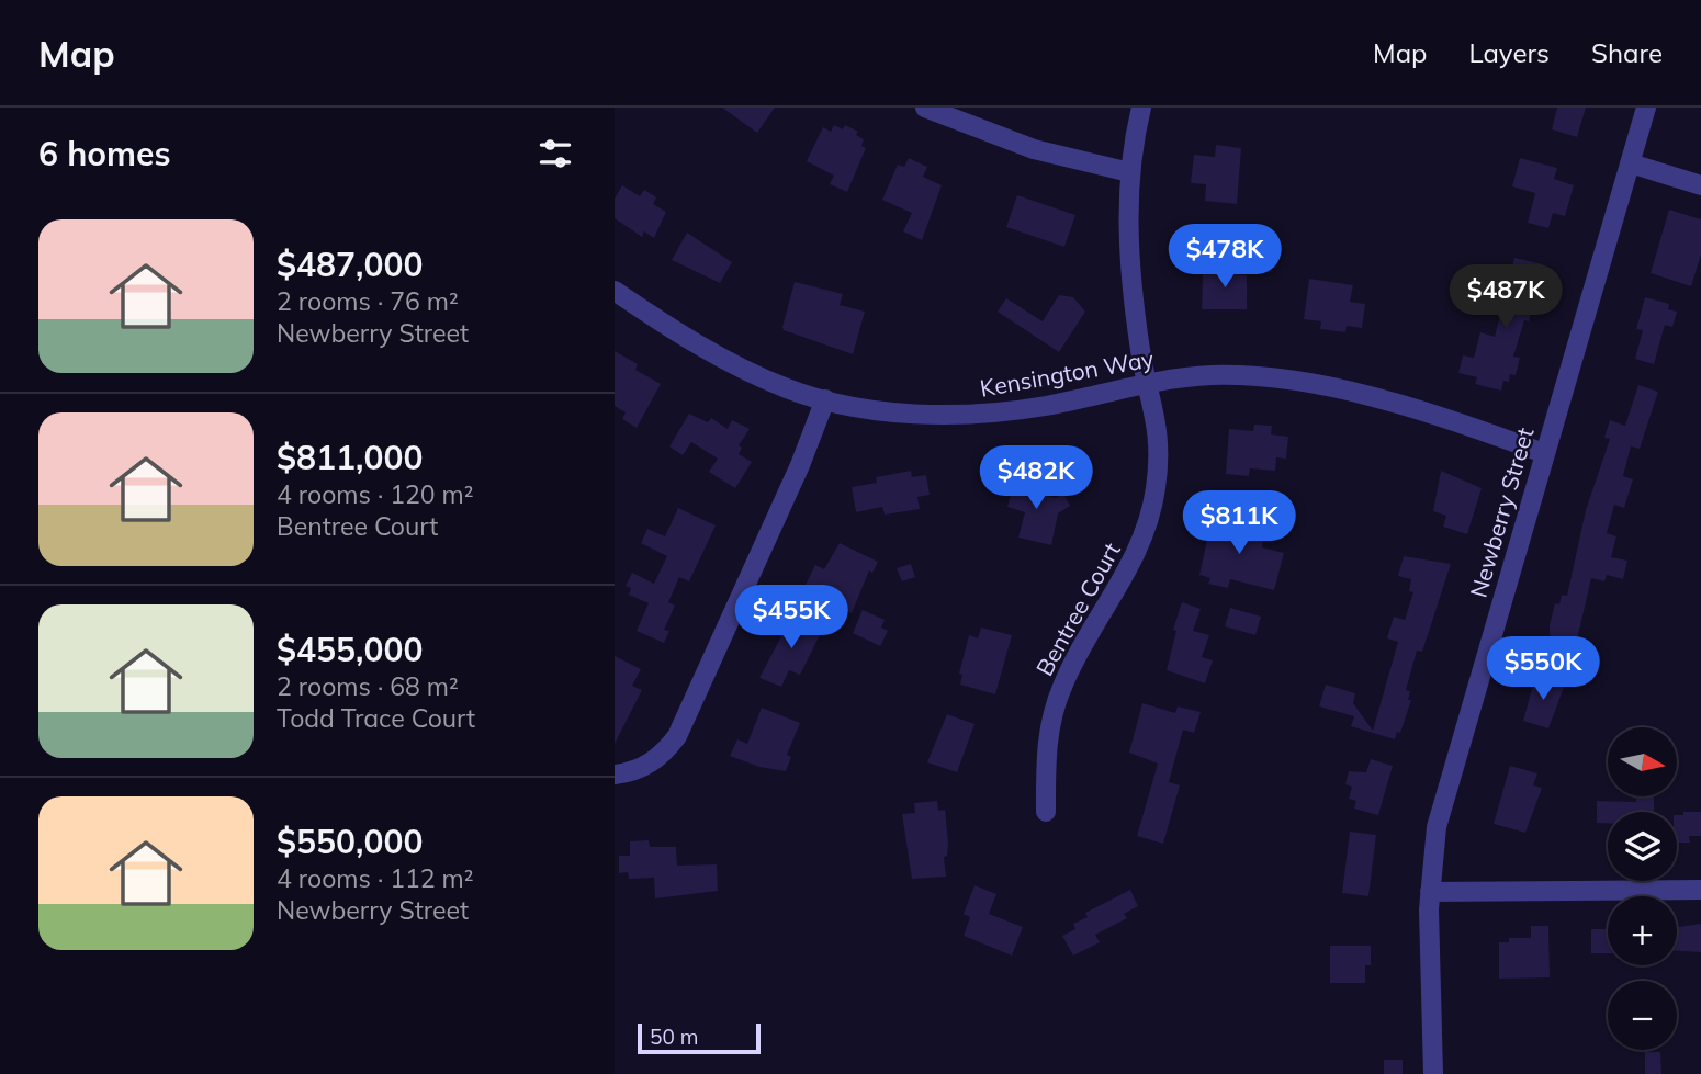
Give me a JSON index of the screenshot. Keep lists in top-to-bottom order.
{
  "streets": {
    "street": ["Kensington Way", "Newberry Street", "Bentree Court"]
  },
  "crossings": [
    ["Kensington Way", "Newberry Street"],
    ["Kensington Way", "Bentree Court"]
  ],
  "scale_bar": "50 m",
  "north": "right",
  "page": {
    "header": "Map",
    "nav": ["Map", "Layers", "Share"],
    "heading": "6 homes",
    "list": [
      {
        "name": "$487,000",
        "note": "2 rooms · 76 m² · Newberry Street"
      },
      {
        "name": "$811,000",
        "note": "4 rooms · 120 m² · Bentree Court"
      },
      {
        "name": "$455,000",
        "note": "2 rooms · 68 m² · Todd Trace Court"
      },
      {
        "name": "$550,000",
        "note": "4 rooms · 112 m² · Newberry Street"
      }
    ],
    "price": [
      "$478K",
      "$487K",
      "$482K",
      "$811K",
      "$455K",
      "$550K"
    ],
    "map_buttons": ["+", "−"],
    "scale": "50 m"
  }
}
